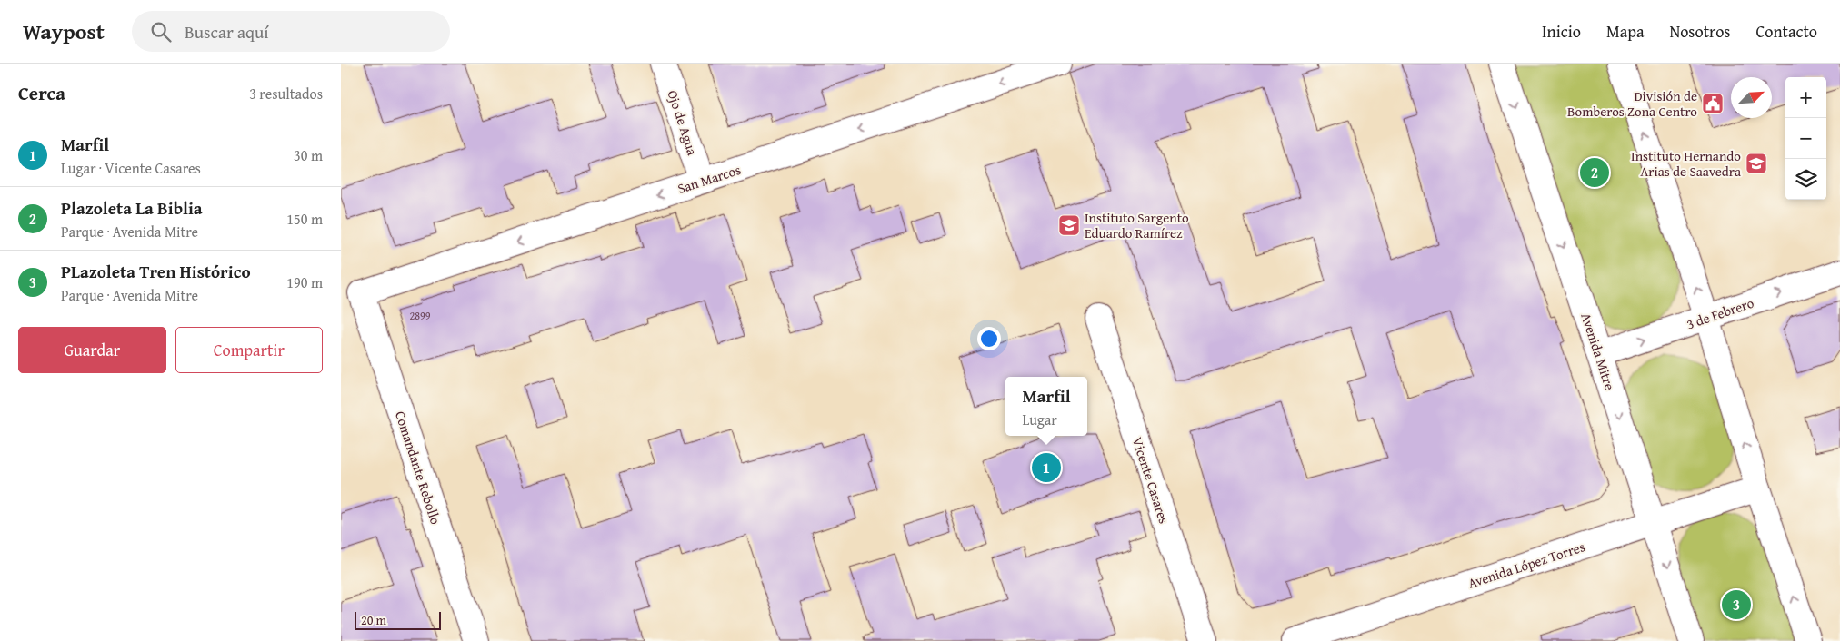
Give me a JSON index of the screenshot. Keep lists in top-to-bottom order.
{
  "streets": {
    "street": [
      "Ojo de Agua",
      "San Marcos",
      "3 de Febrero",
      "Avenida Mitre",
      "Comandante Rebollo",
      "Vicente Casares",
      "Avenida López Torres"
    ]
  },
  "crossings": [
    ["Ojo de Agua", "San Marcos"],
    ["San Marcos", "Comandante Rebollo"],
    ["3 de Febrero", "Avenida Mitre"],
    ["Avenida Mitre", "Avenida López Torres"]
  ],
  "one_way": ["San Marcos", "3 de Febrero"],
  "places": {
    "public building": ["División de Bomberos Zona Centro"],
    "school or university": ["Instituto Hernando Arias de Saavedra", "Instituto Sargento Eduardo Ramírez"]
  },
  "house_numbers": ["2899"],
  "scale_bar": "20 m",
  "north": "top right",
  "page": {
    "header": "Waypost",
    "search": "Buscar aquí",
    "nav": [
      "Inicio",
      "Mapa",
      "Nosotros",
      "Contacto"
    ],
    "heading": ["Cerca", "3 resultados"],
    "map_buttons": ["+", "−"],
    "list": [
      {
        "mark": "1",
        "name": "Marfil",
        "note": "Lugar · Vicente Casares",
        "value": "30 m"
      },
      {
        "mark": "2",
        "name": "Plazoleta La Biblia",
        "note": "Parque · Avenida Mitre",
        "value": "150 m"
      },
      {
        "mark": "3",
        "name": "PLazoleta Tren Histórico",
        "note": "Parque · Avenida Mitre",
        "value": "190 m"
      }
    ],
    "pins": ["2", "1", "3"],
    "buttons": ["Guardar", "Compartir"],
    "popup": ["Marfil", "Lugar"],
    "scale": "20 m"
  }
}
